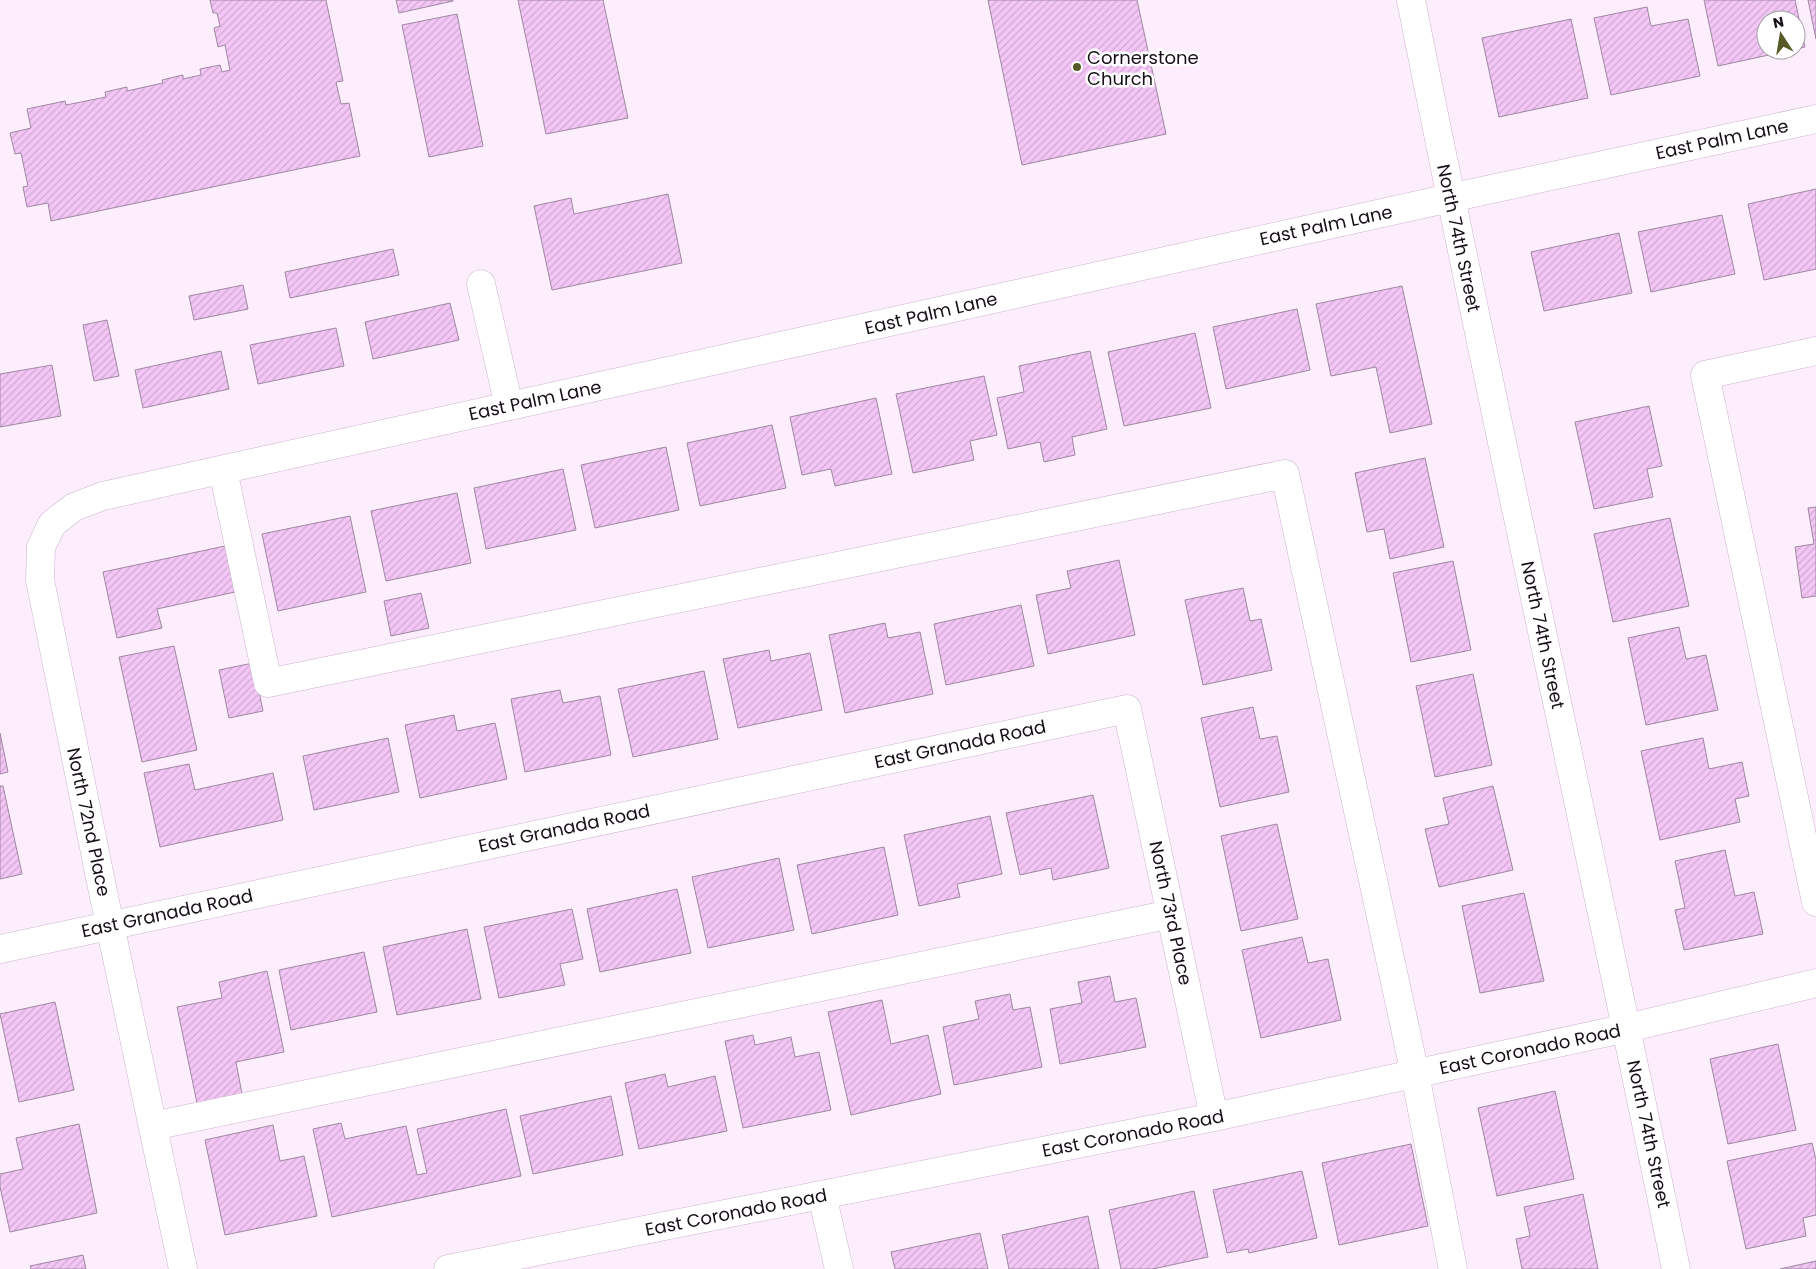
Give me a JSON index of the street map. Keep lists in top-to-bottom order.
{
  "streets": {
    "street": [
      "East Palm Lane",
      "North 74th Street",
      "East Granada Road",
      "North 72nd Place",
      "North 73rd Place",
      "East Coronado Road"
    ]
  },
  "crossings": [
    ["East Palm Lane", "North 74th Street"],
    ["East Palm Lane", "North 72nd Place"],
    ["North 74th Street", "East Coronado Road"],
    ["East Granada Road", "North 72nd Place"],
    ["East Granada Road", "North 73rd Place"],
    ["North 73rd Place", "East Coronado Road"]
  ],
  "places": ["Cornerstone Church"],
  "north": "top"
}
